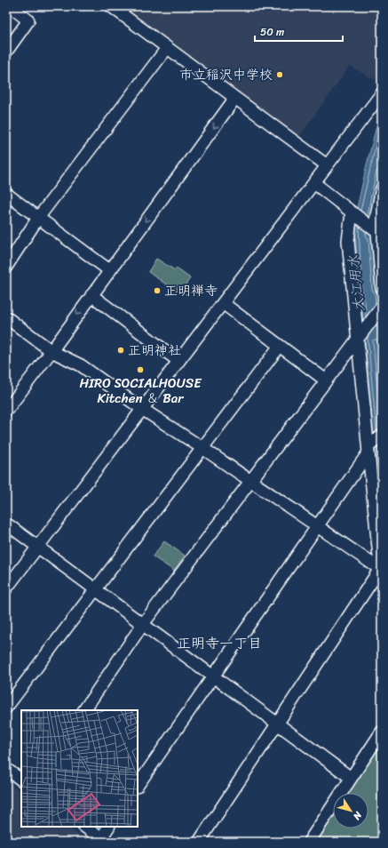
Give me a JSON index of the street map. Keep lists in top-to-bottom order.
{
  "districts": ["正明寺一丁目"],
  "water": ["大江用水"],
  "places": [
    "市立稲沢中学校",
    "正明禅寺",
    "正明神社",
    "HIRO SOCIALHOUSE Kitchen ＆ Bar"
  ],
  "scale_bar": "50 m",
  "north": "bottom right"
}
